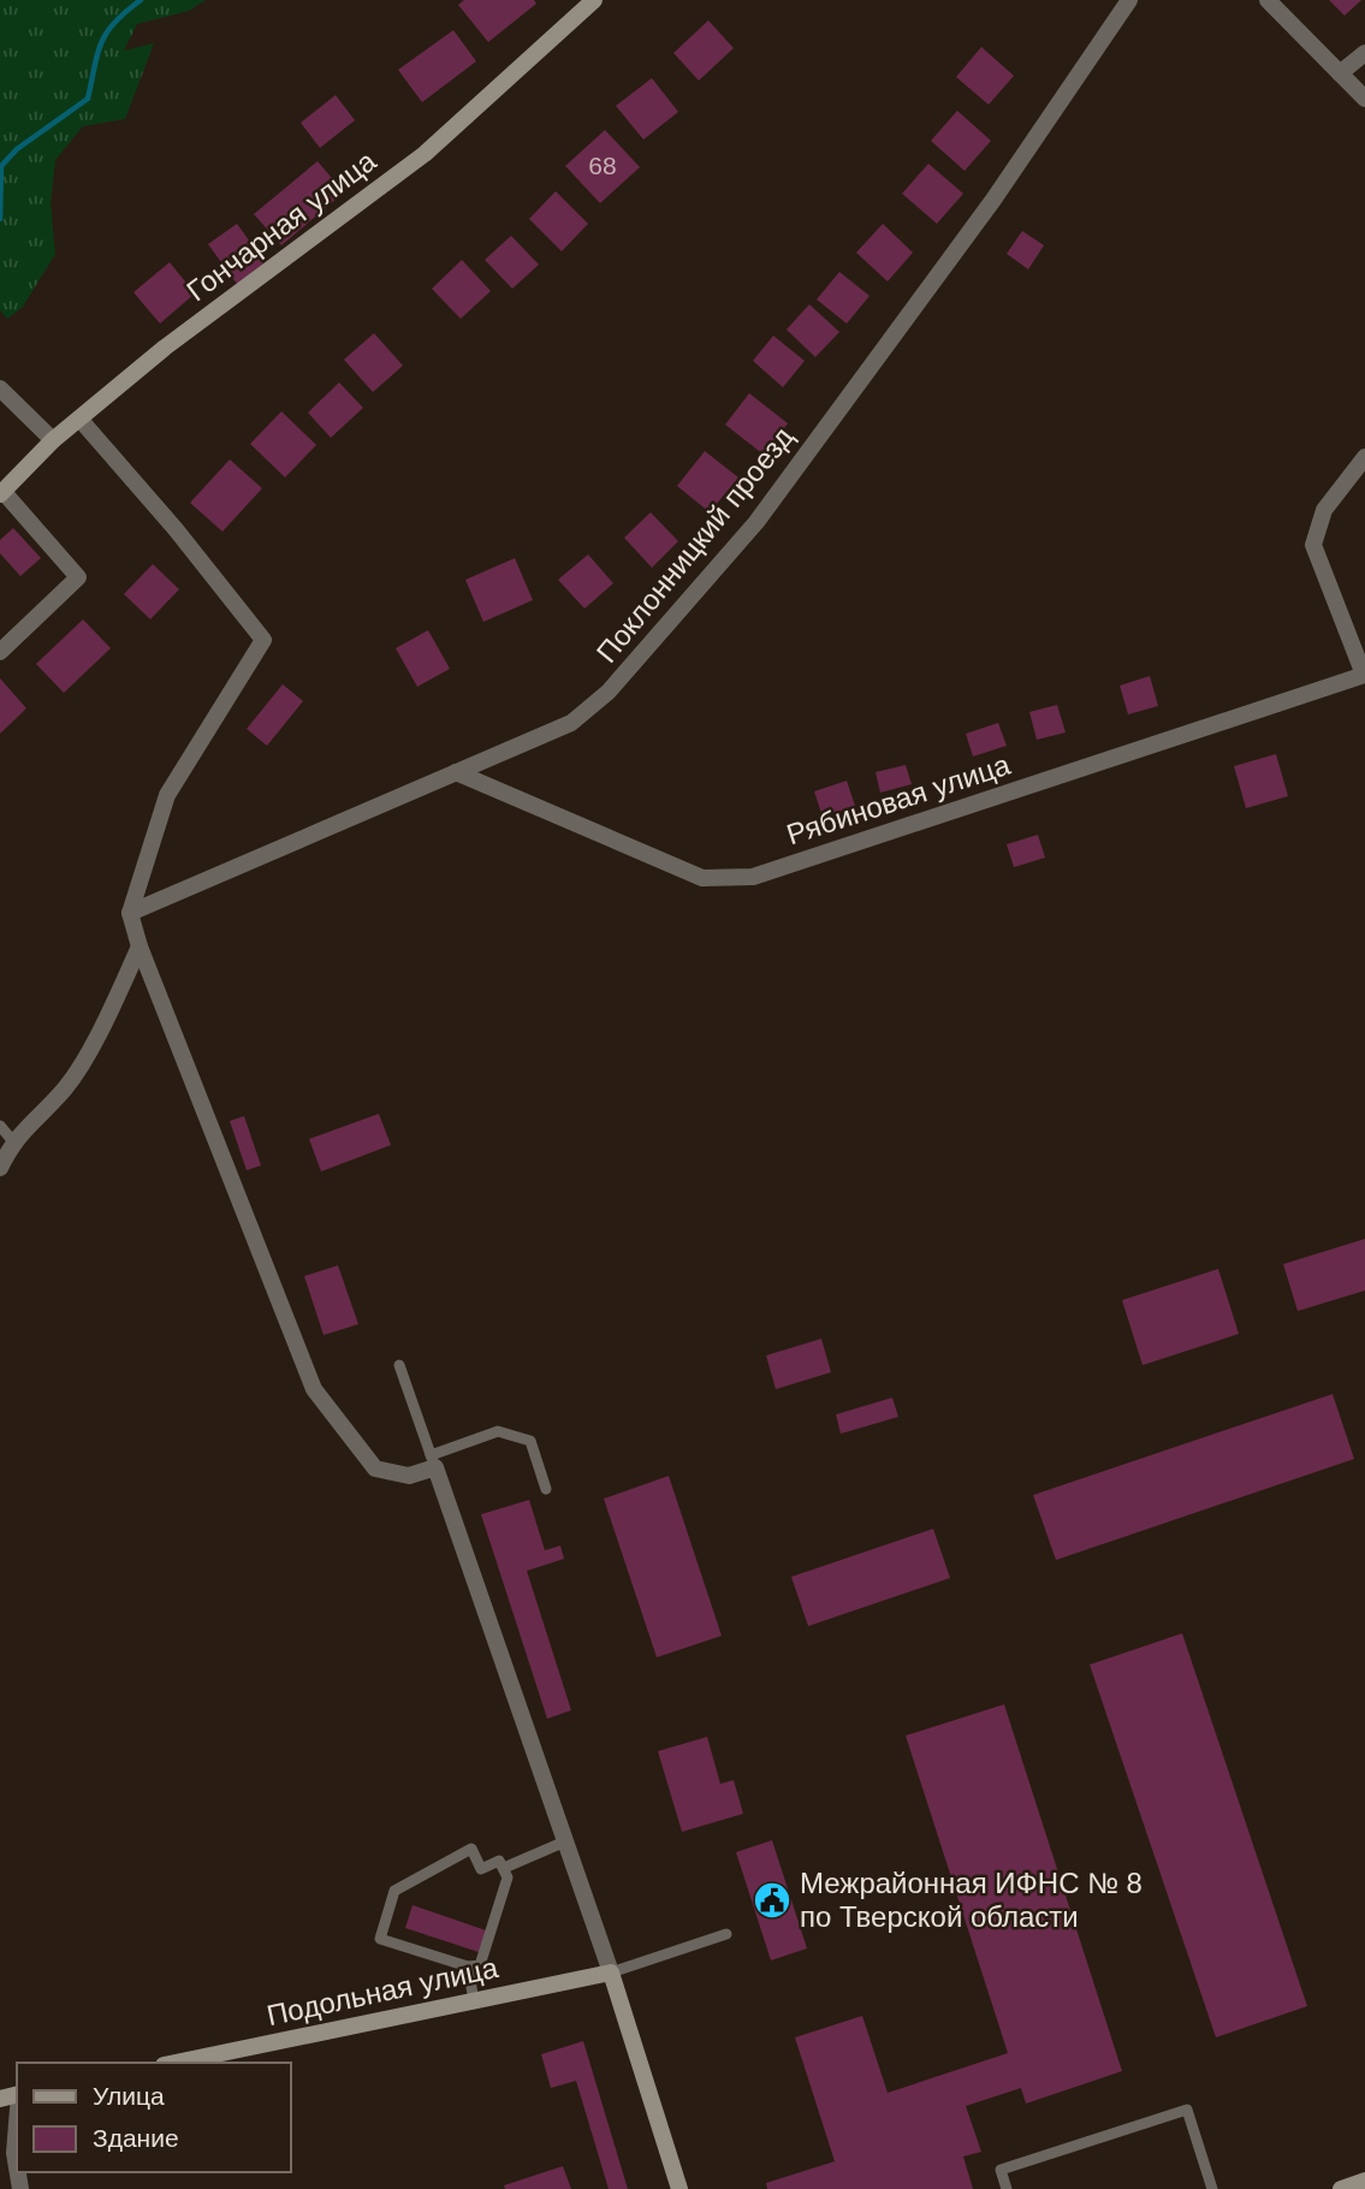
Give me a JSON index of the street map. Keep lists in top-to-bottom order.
{
  "streets": {
    "street": [
      "Гончарная улица",
      "Поклонницкий проезд",
      "Рябиновая улица",
      "Подольная улица"
    ]
  },
  "crossings": [
    ["Поклонницкий проезд", "Рябиновая улица"]
  ],
  "places": {
    "public building": ["Межрайонная ИФНС № 8 по Тверской области"]
  },
  "house_numbers": ["68"],
  "legend": ["Улица", "Здание"]
}
